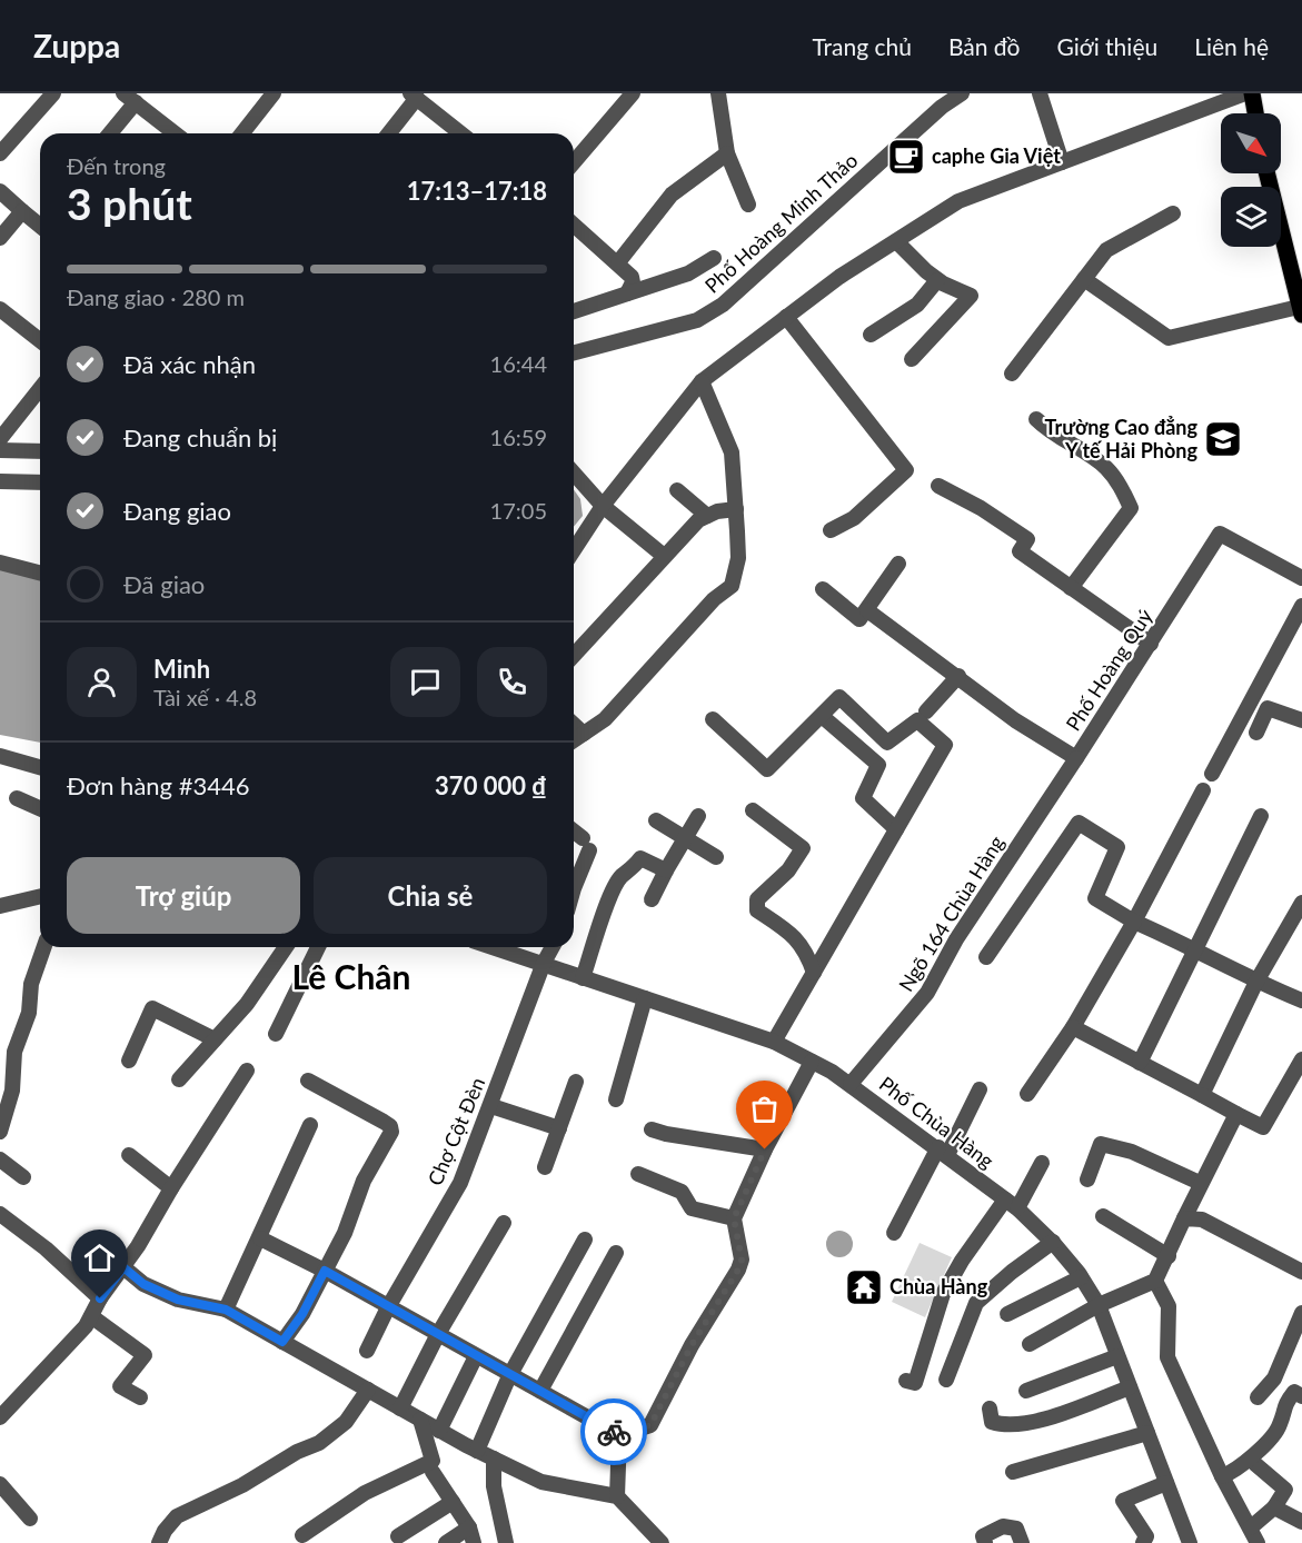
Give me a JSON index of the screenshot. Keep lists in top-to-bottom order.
{
  "streets": {
    "street": [
      "Phố Hoàng Minh Thảo",
      "Phố Hoàng Quý",
      "Ngõ 164 Chùa Hàng",
      "Phố Chùa Hàng",
      "Chợ Cột Đèn"
    ]
  },
  "crossings": [
    ["Phố Hoàng Quý", "Ngõ 164 Chùa Hàng"],
    ["Ngõ 164 Chùa Hàng", "Phố Chùa Hàng"],
    ["Phố Chùa Hàng", "Chợ Cột Đèn"]
  ],
  "districts": ["Lê Chân"],
  "places": {
    "cafe": ["caphe Gia Việt"],
    "school or university": ["Trường Cao đẳng Y tế Hải Phòng"],
    "temple": ["Chùa Hàng"]
  },
  "north": "bottom right",
  "page": {
    "header": "Zuppa",
    "nav": [
      "Trang chủ",
      "Bản đồ",
      "Giới thiệu",
      "Liên hệ"
    ],
    "heading": ["3 phút", "Đến trong", "17:13–17:18"],
    "panel": [
      "Minh",
      "Tài xế · 4.8",
      "Đơn hàng #3446",
      "370 000 ₫"
    ],
    "bar": "Đang giao · 280 m",
    "list": [
      ["Đã xác nhận", "16:44"],
      ["Đang chuẩn bị", "16:59"],
      ["Đang giao", "17:05"],
      "Đã giao"
    ],
    "buttons": ["Trợ giúp", "Chia sẻ"]
  }
}
